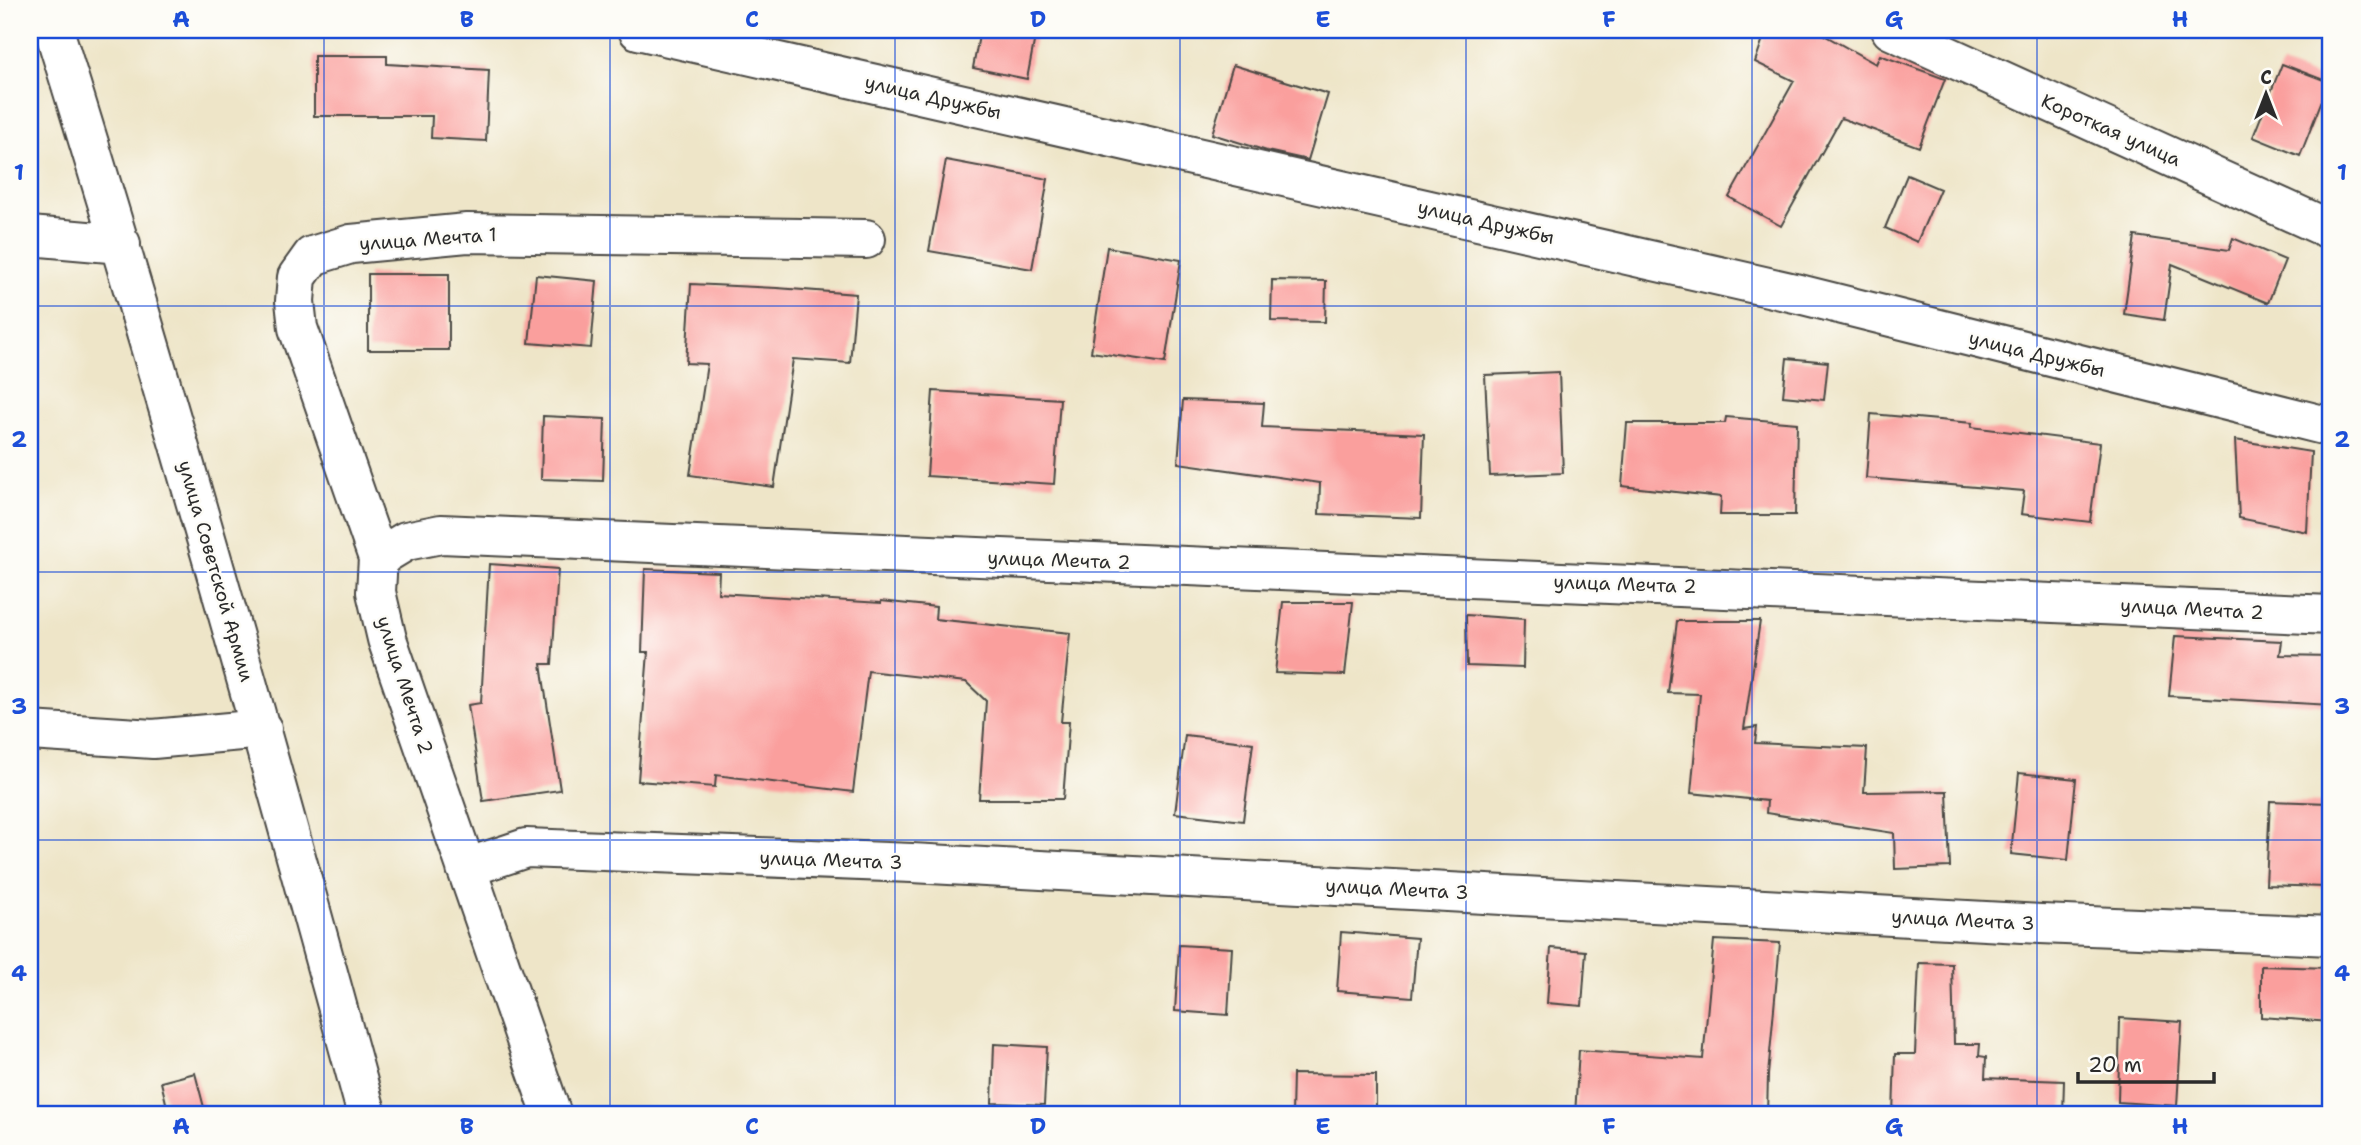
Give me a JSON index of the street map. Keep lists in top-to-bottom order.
{
  "streets": {
    "street": [
      "улица Дружбы",
      "Короткая улица",
      "улица Мечта 1",
      "улица Мечта 2",
      "улица Советской Армии",
      "улица Мечта 3"
    ]
  },
  "crossings": [
    ["улица Мечта 1", "улица Мечта 2"],
    ["улица Мечта 2", "улица Мечта 3"]
  ],
  "scale_bar": "20 m",
  "north": "top",
  "grid": {
    "columns": [
      "A",
      "B",
      "C",
      "D",
      "E",
      "F",
      "G",
      "H"
    ],
    "rows": [
      "1",
      "2",
      "3",
      "4"
    ]
  }
}
